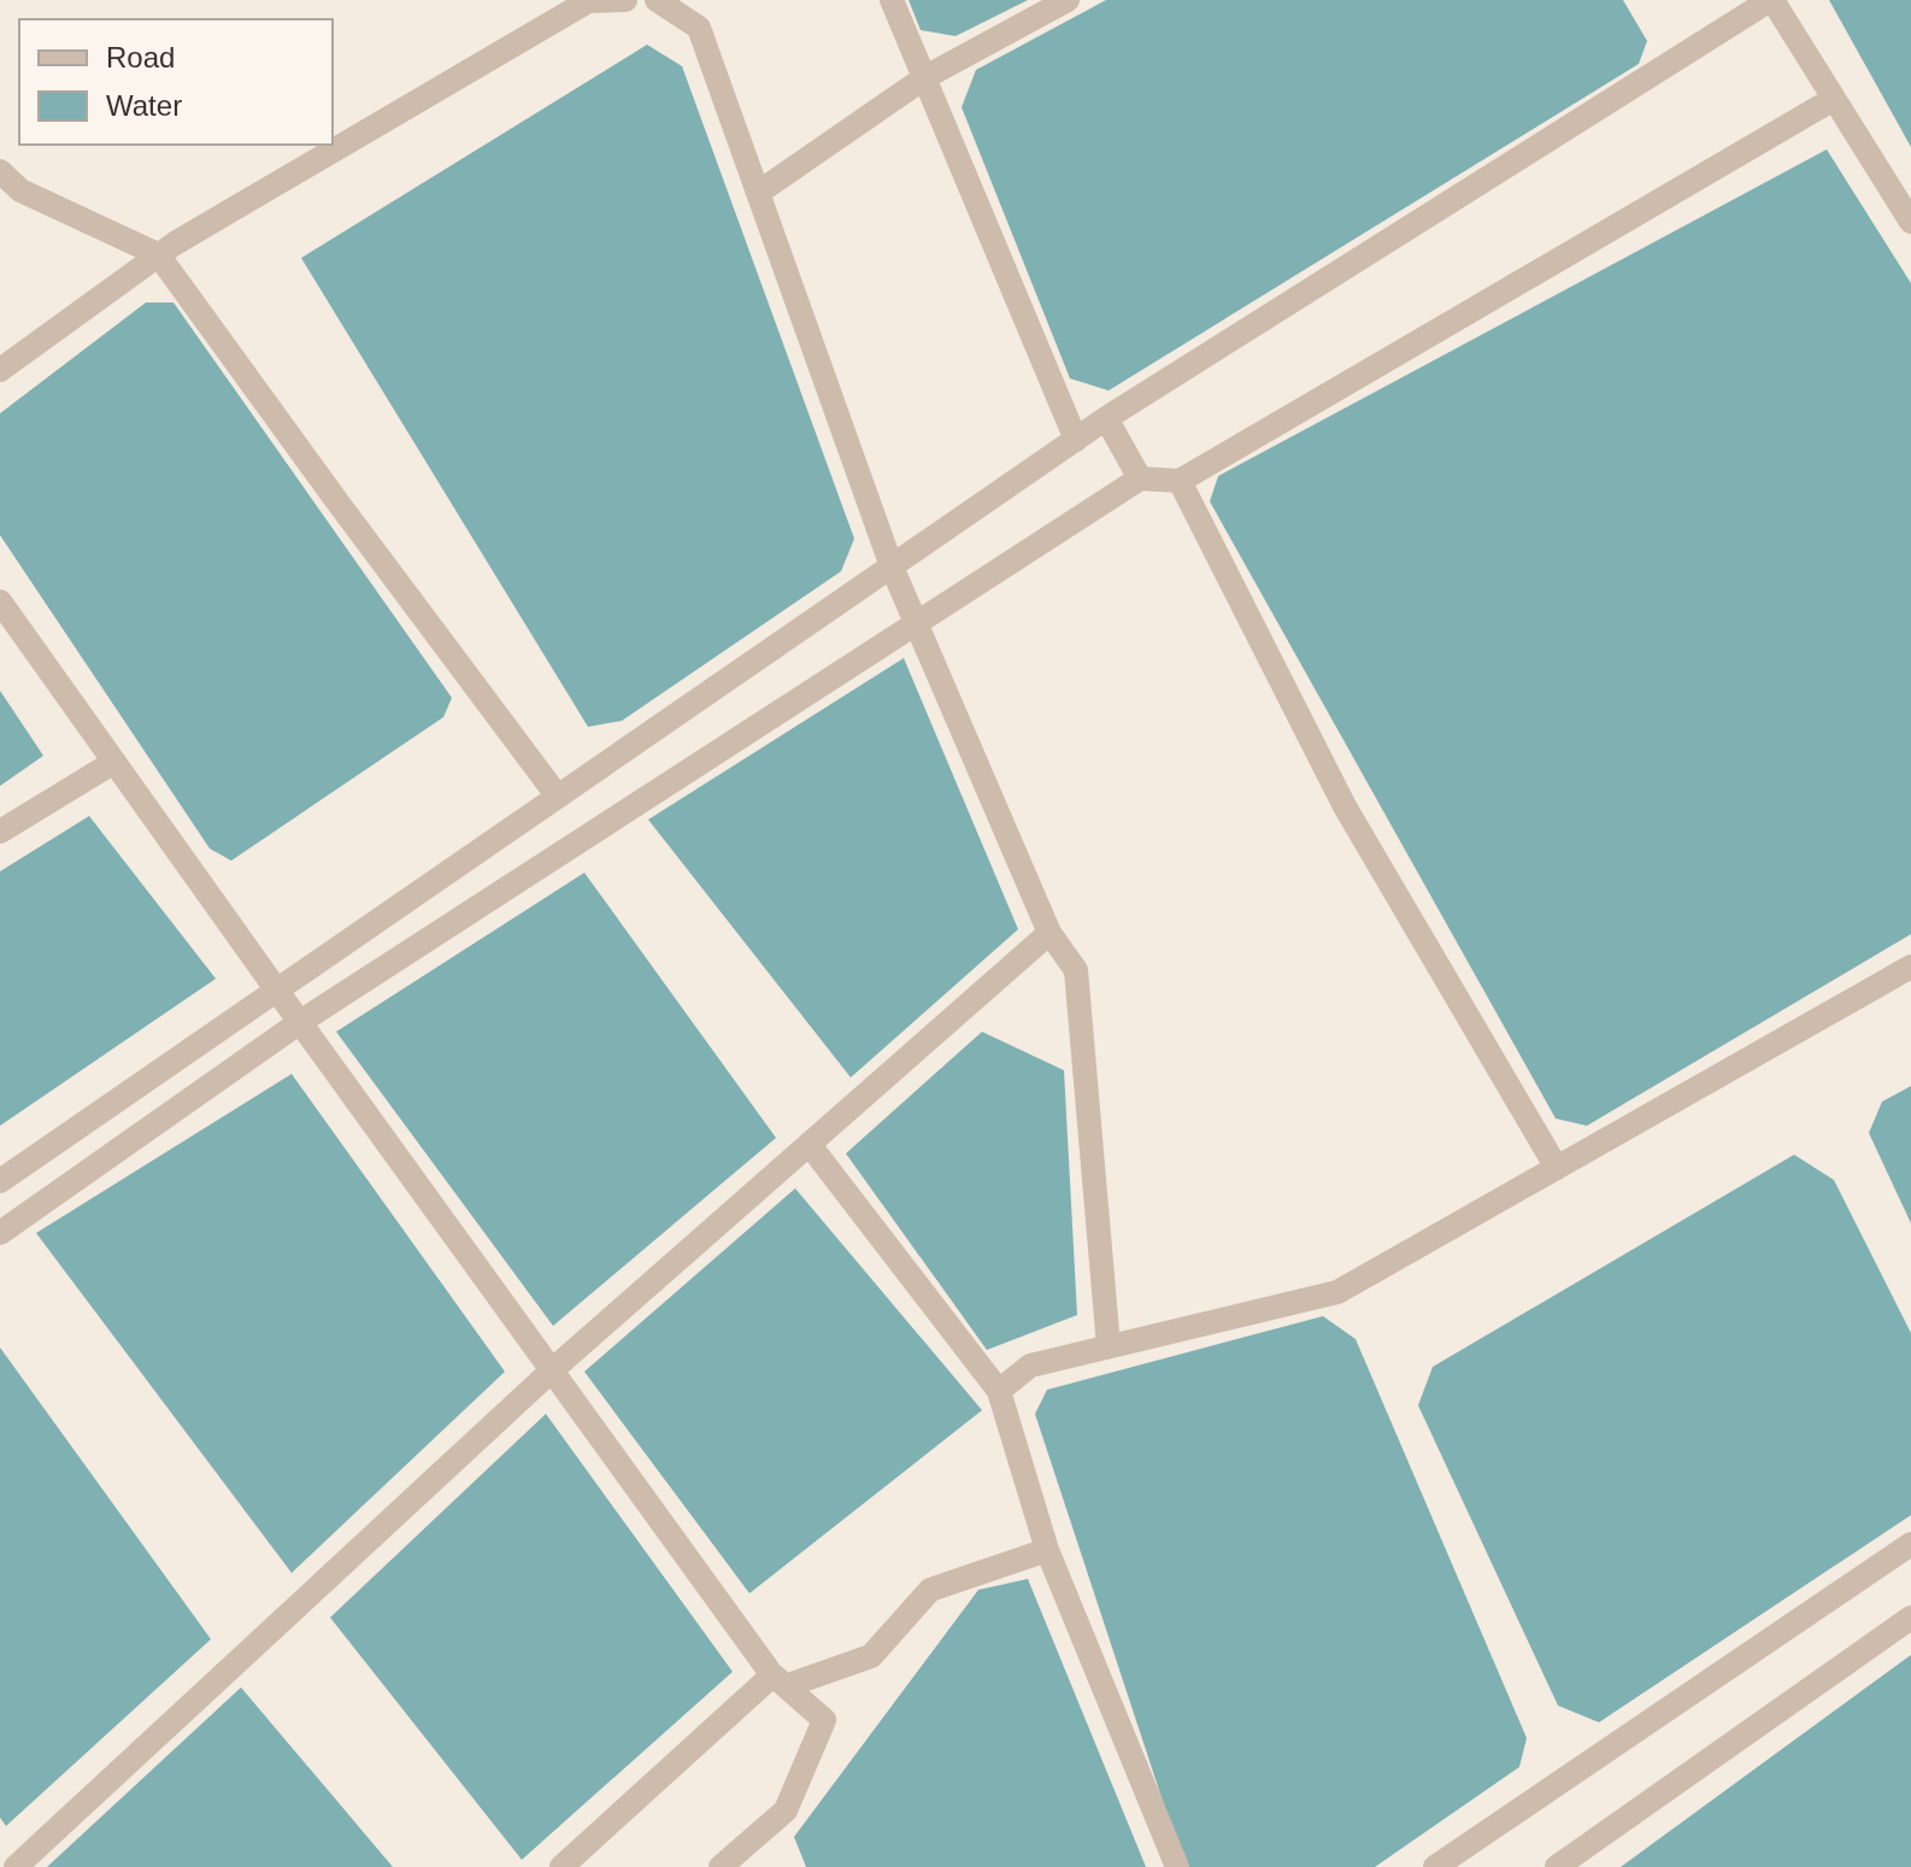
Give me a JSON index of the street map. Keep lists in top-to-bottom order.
{
  "legend": ["Road", "Water"]
}
